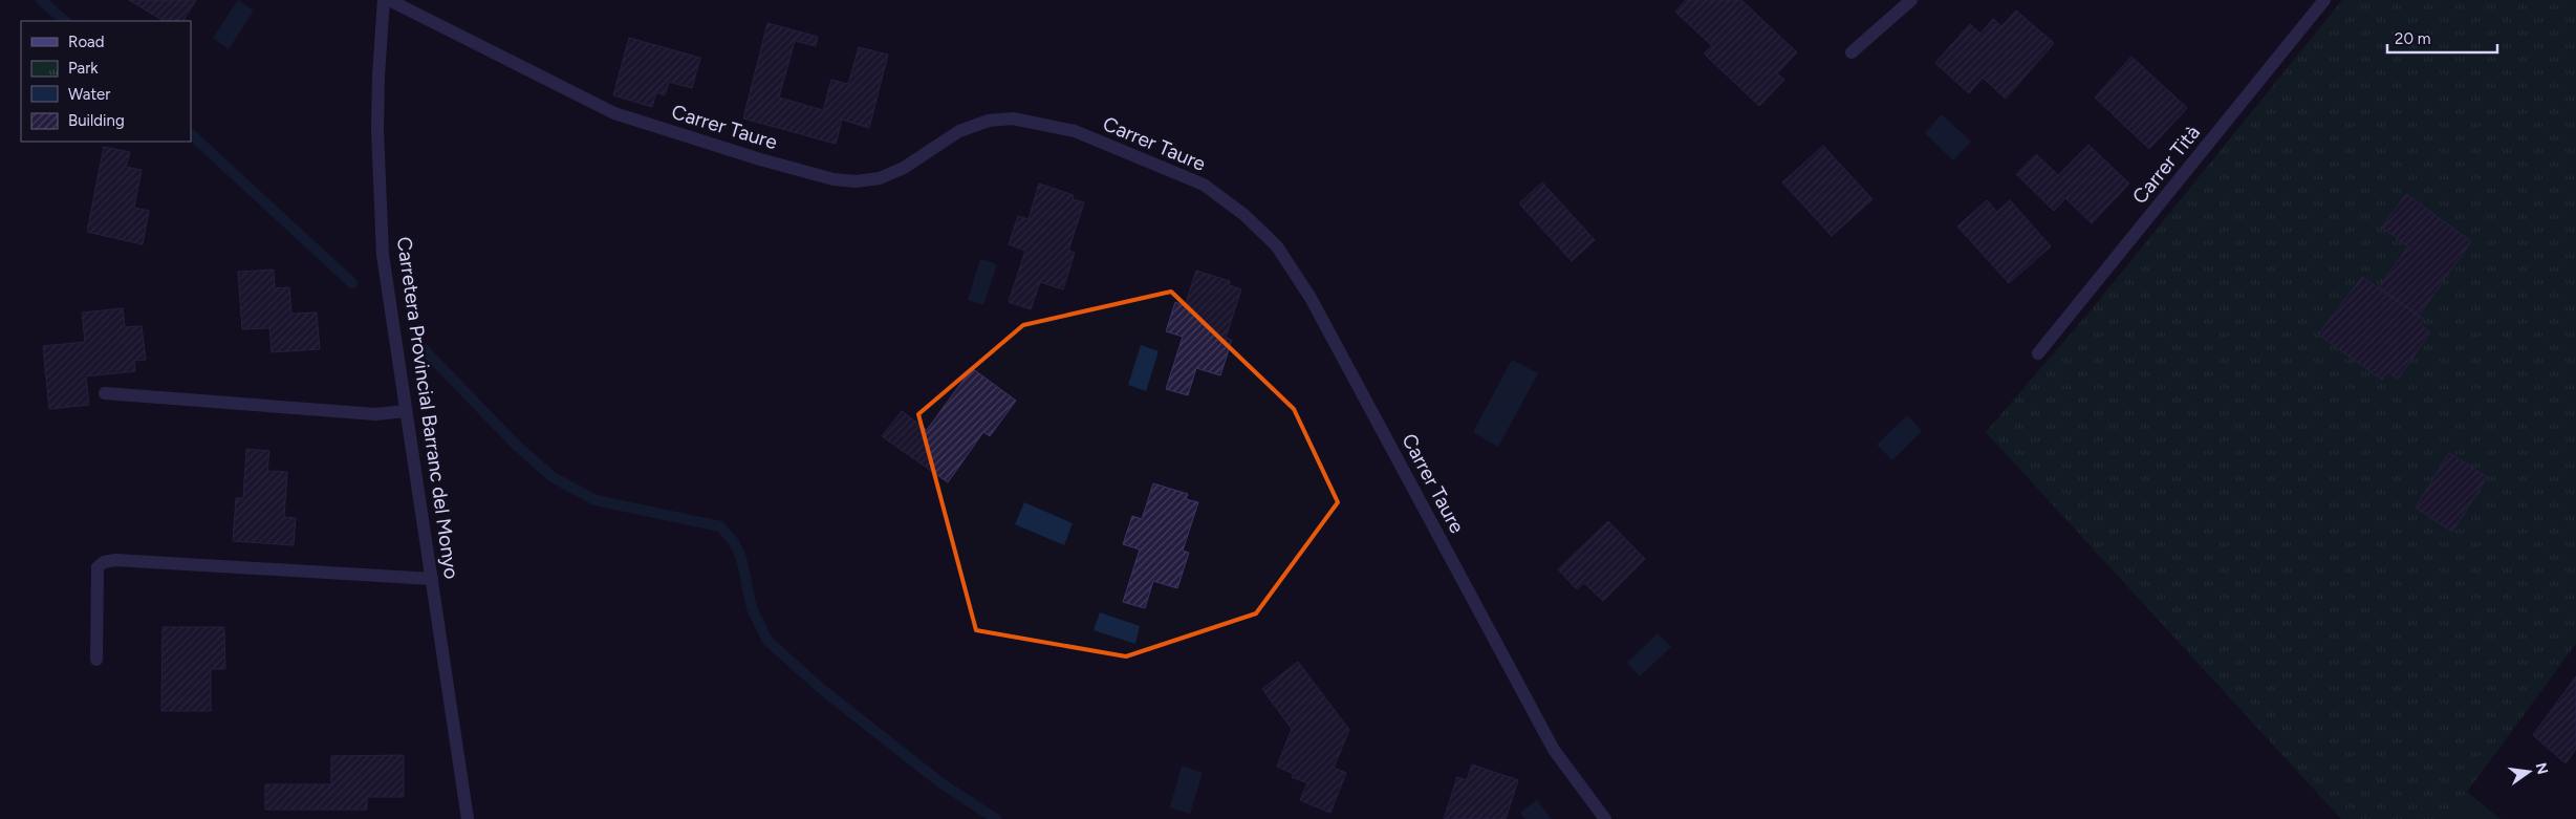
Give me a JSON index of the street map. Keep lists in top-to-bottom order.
{
  "streets": {
    "street": ["Carrer Taure", "Carrer Tità", "Carretera Provincial Barranc del Monyo"]
  },
  "legend": [
    "Road",
    "Park",
    "Water",
    "Building"
  ],
  "scale_bar": "20 m",
  "north": "right"
}
